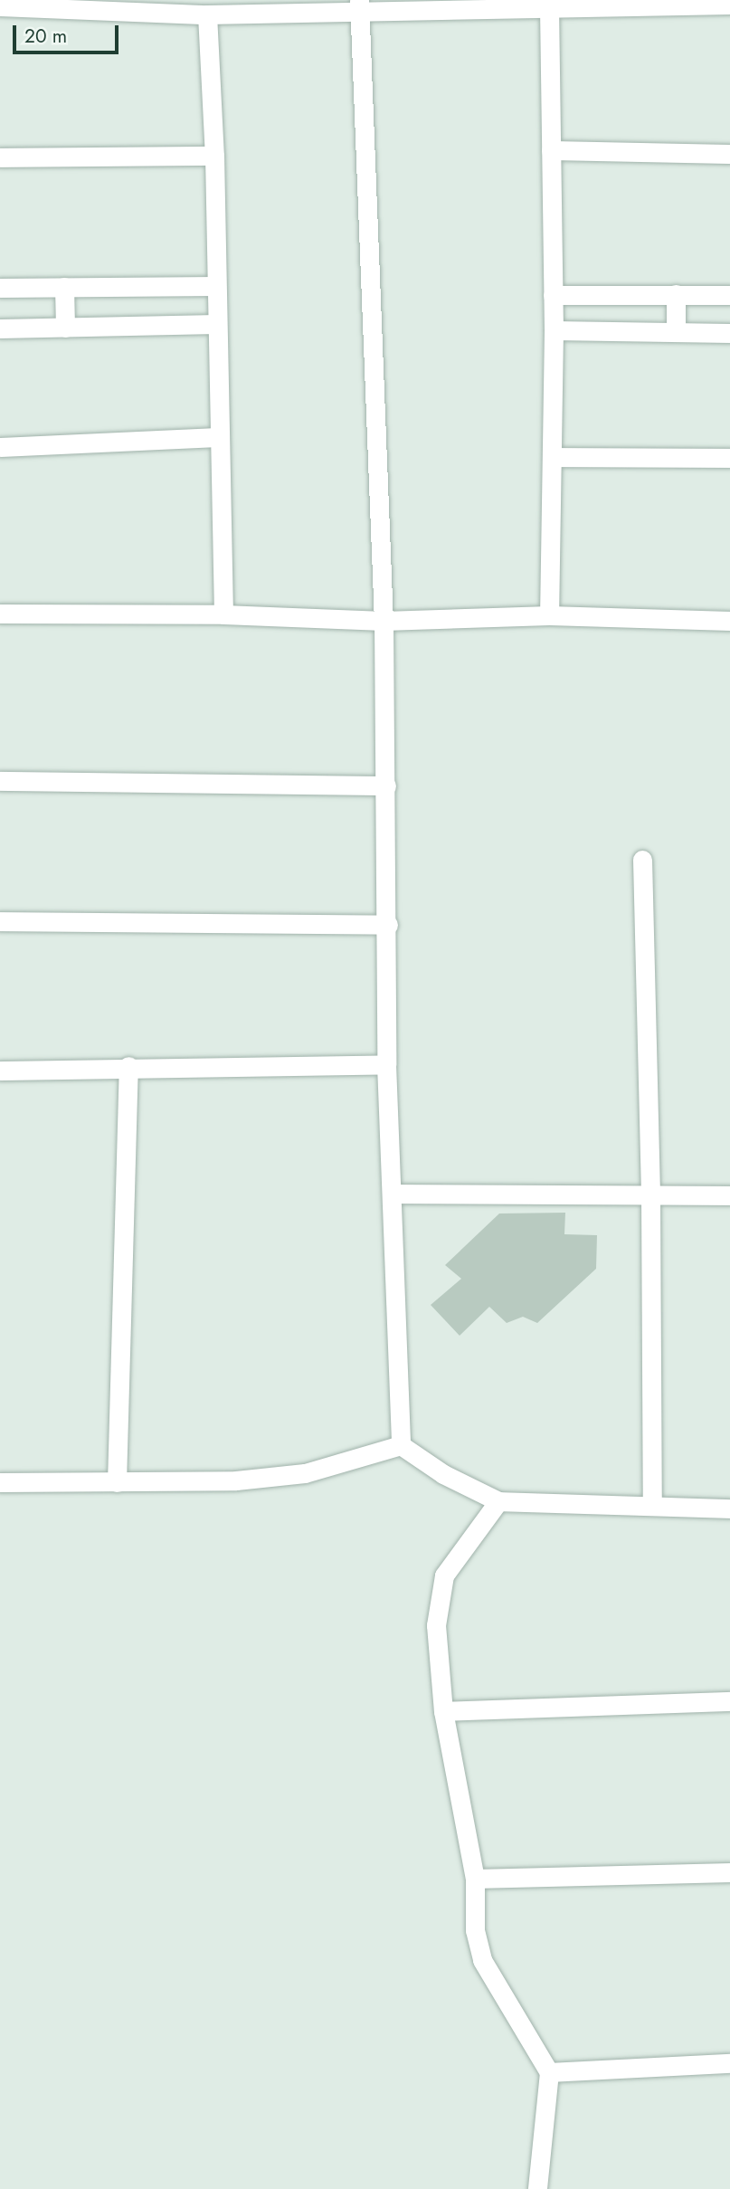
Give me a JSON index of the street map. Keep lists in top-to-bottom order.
{
  "scale_bar": "20 m"
}
